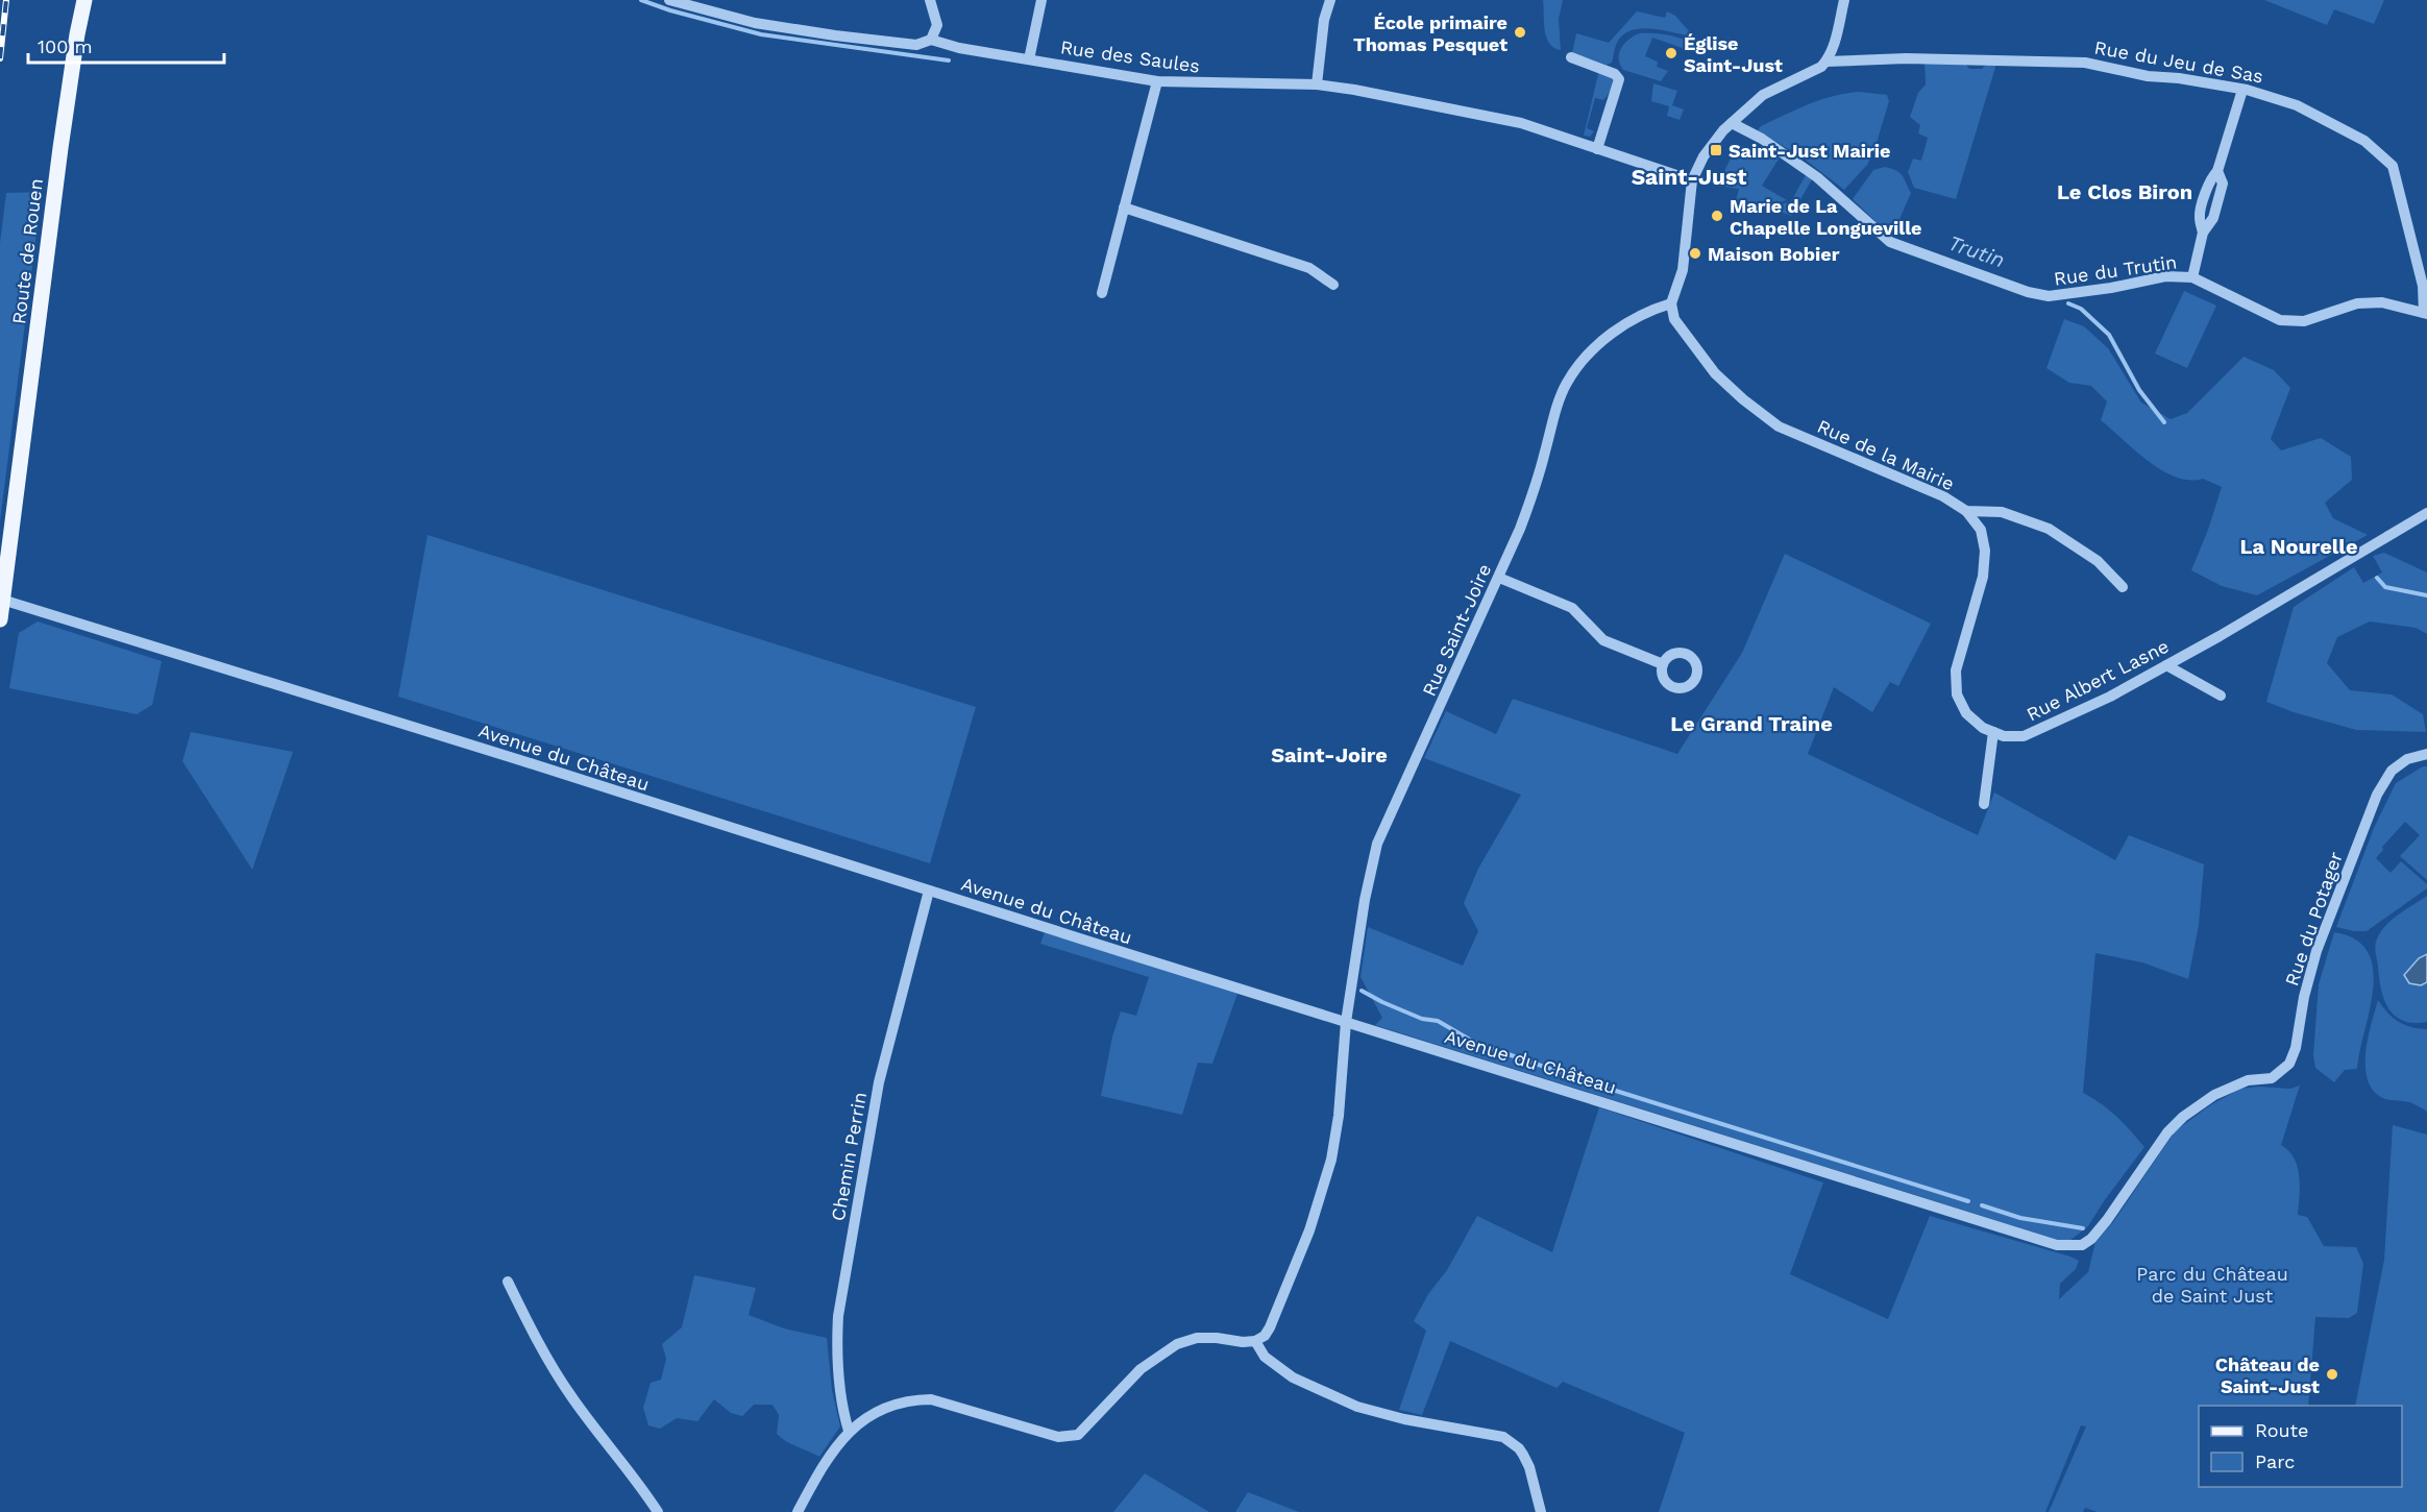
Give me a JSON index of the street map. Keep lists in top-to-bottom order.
{
  "streets": {
    "main road": ["Route de Rouen"],
    "street": [
      "Rue des Saules",
      "Rue du Jeu de Sas",
      "Rue du Trutin",
      "Rue de la Mairie",
      "Rue Saint-Joire",
      "Rue Albert Lasne",
      "Avenue du Château",
      "Rue du Potager",
      "Chemin Perrin"
    ]
  },
  "crossings": [
    ["Rue du Jeu de Sas", "Rue du Trutin"],
    ["Route de Rouen", "Avenue du Château"],
    ["Rue de la Mairie", "Rue Saint-Joire"],
    ["Rue de la Mairie", "Rue Albert Lasne"],
    ["Rue Saint-Joire", "Avenue du Château"],
    ["Avenue du Château", "Rue du Potager"],
    ["Avenue du Château", "Chemin Perrin"]
  ],
  "districts": [
    "Saint-Just",
    "Le Clos Biron",
    "La Nourelle",
    "Le Grand Traine",
    "Saint-Joire"
  ],
  "water": ["Trutin"],
  "parks": ["Parc du Château de Saint Just"],
  "places": {
    "other": [
      "École primaire Thomas Pesquet",
      "Église Saint-Just",
      "Marie de La Chapelle Longueville",
      "Maison Bobier",
      "Château de Saint-Just"
    ],
    "transit": ["Saint-Just Mairie"]
  },
  "legend": ["Route", "Parc"],
  "scale_bar": "100 m"
}
